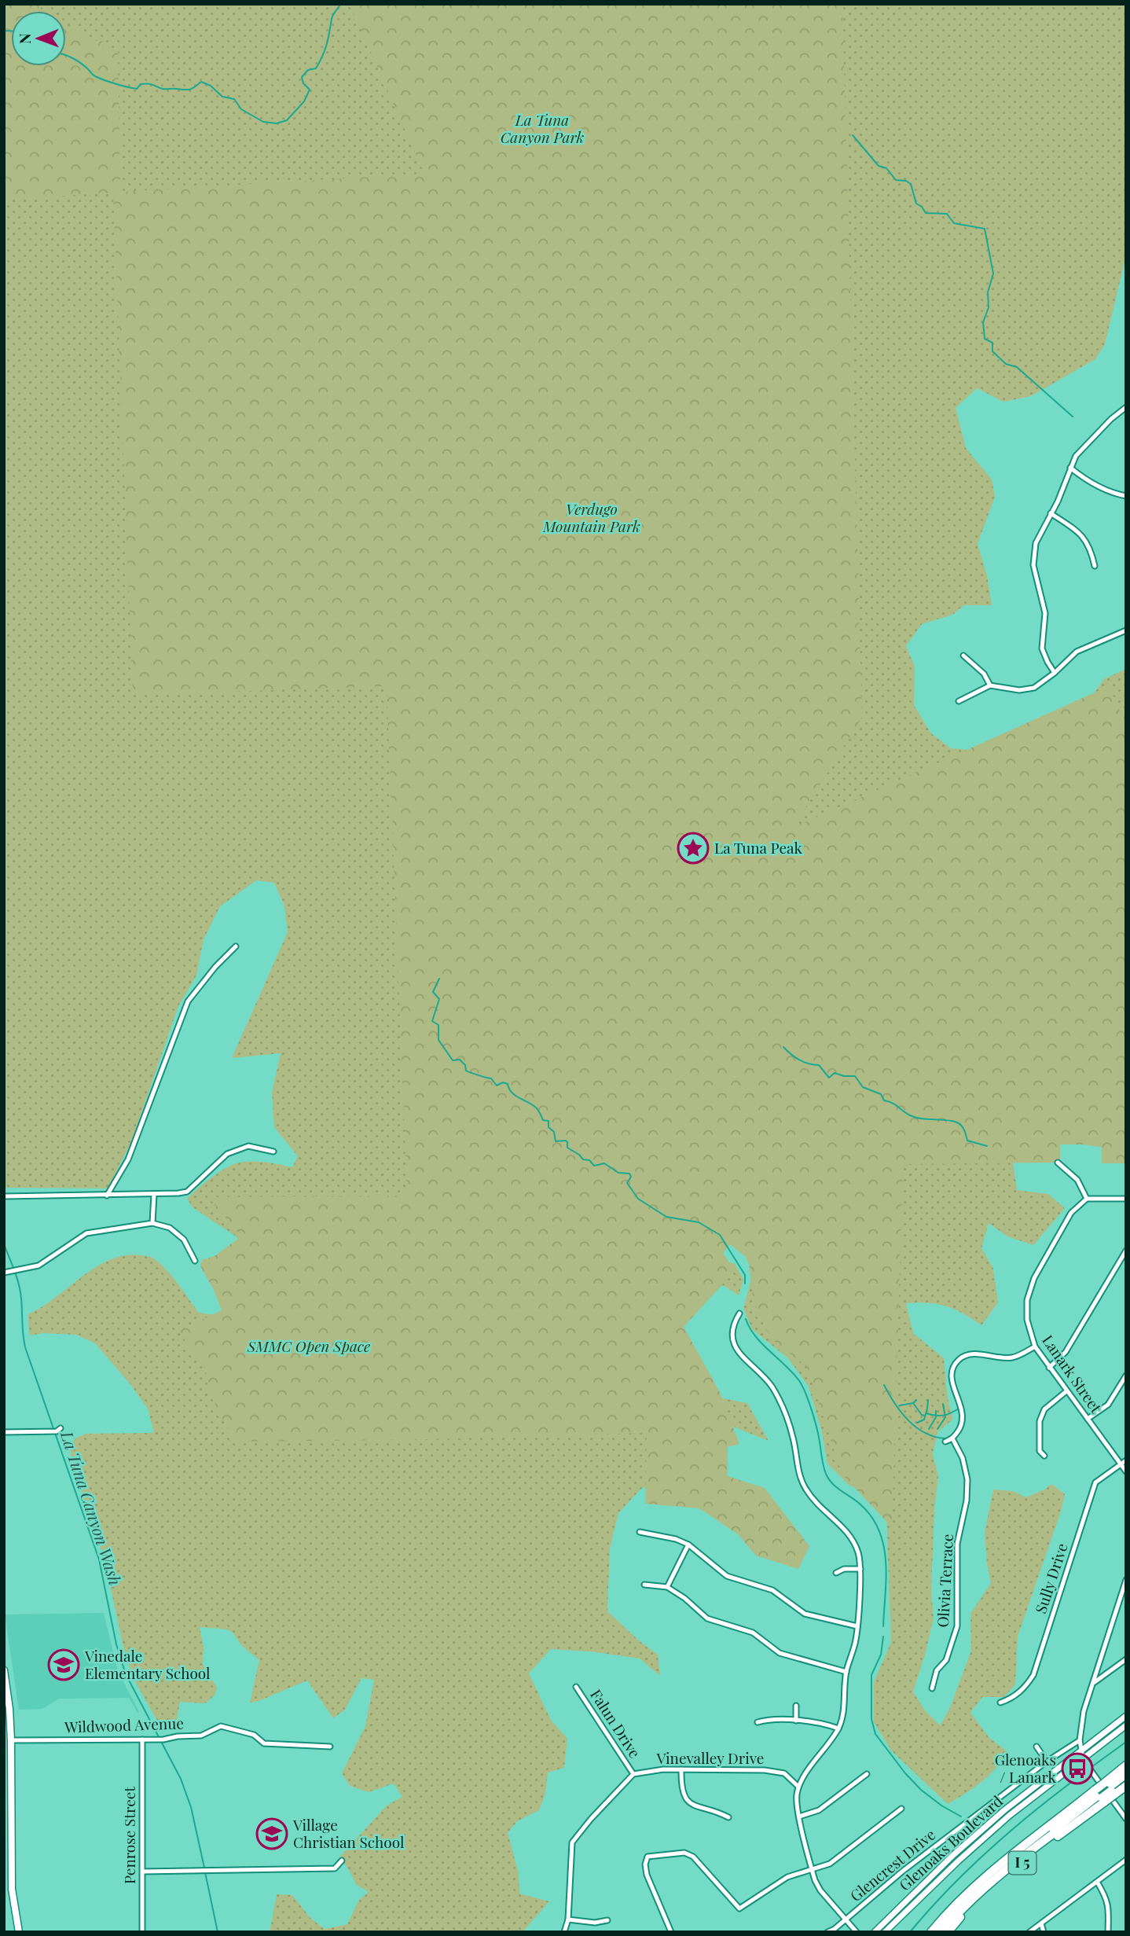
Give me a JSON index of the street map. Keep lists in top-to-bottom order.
{
  "streets": {
    "highway": ["I 5"],
    "main road": ["Glenoaks Boulevard"],
    "street": [
      "Lanark Street",
      "Sully Drive",
      "Olivia Terrace",
      "Falun Drive",
      "Wildwood Avenue",
      "Vinevalley Drive",
      "Penrose Street",
      "Glencrest Drive"
    ]
  },
  "crossings": [
    ["Lanark Street", "Sully Drive"],
    ["Falun Drive", "Vinevalley Drive"],
    ["Wildwood Avenue", "Penrose Street"]
  ],
  "water": ["La Tuna Canyon Wash"],
  "parks": ["La Tuna Canyon Park", "Verdugo Mountain Park", "SMMC Open Space"],
  "places": {
    "place": ["La Tuna Peak"],
    "school or university": ["Vinedale Elementary School", "Village Christian School"],
    "bus stop": ["Glenoaks / Lanark"]
  },
  "north": "left"
}
